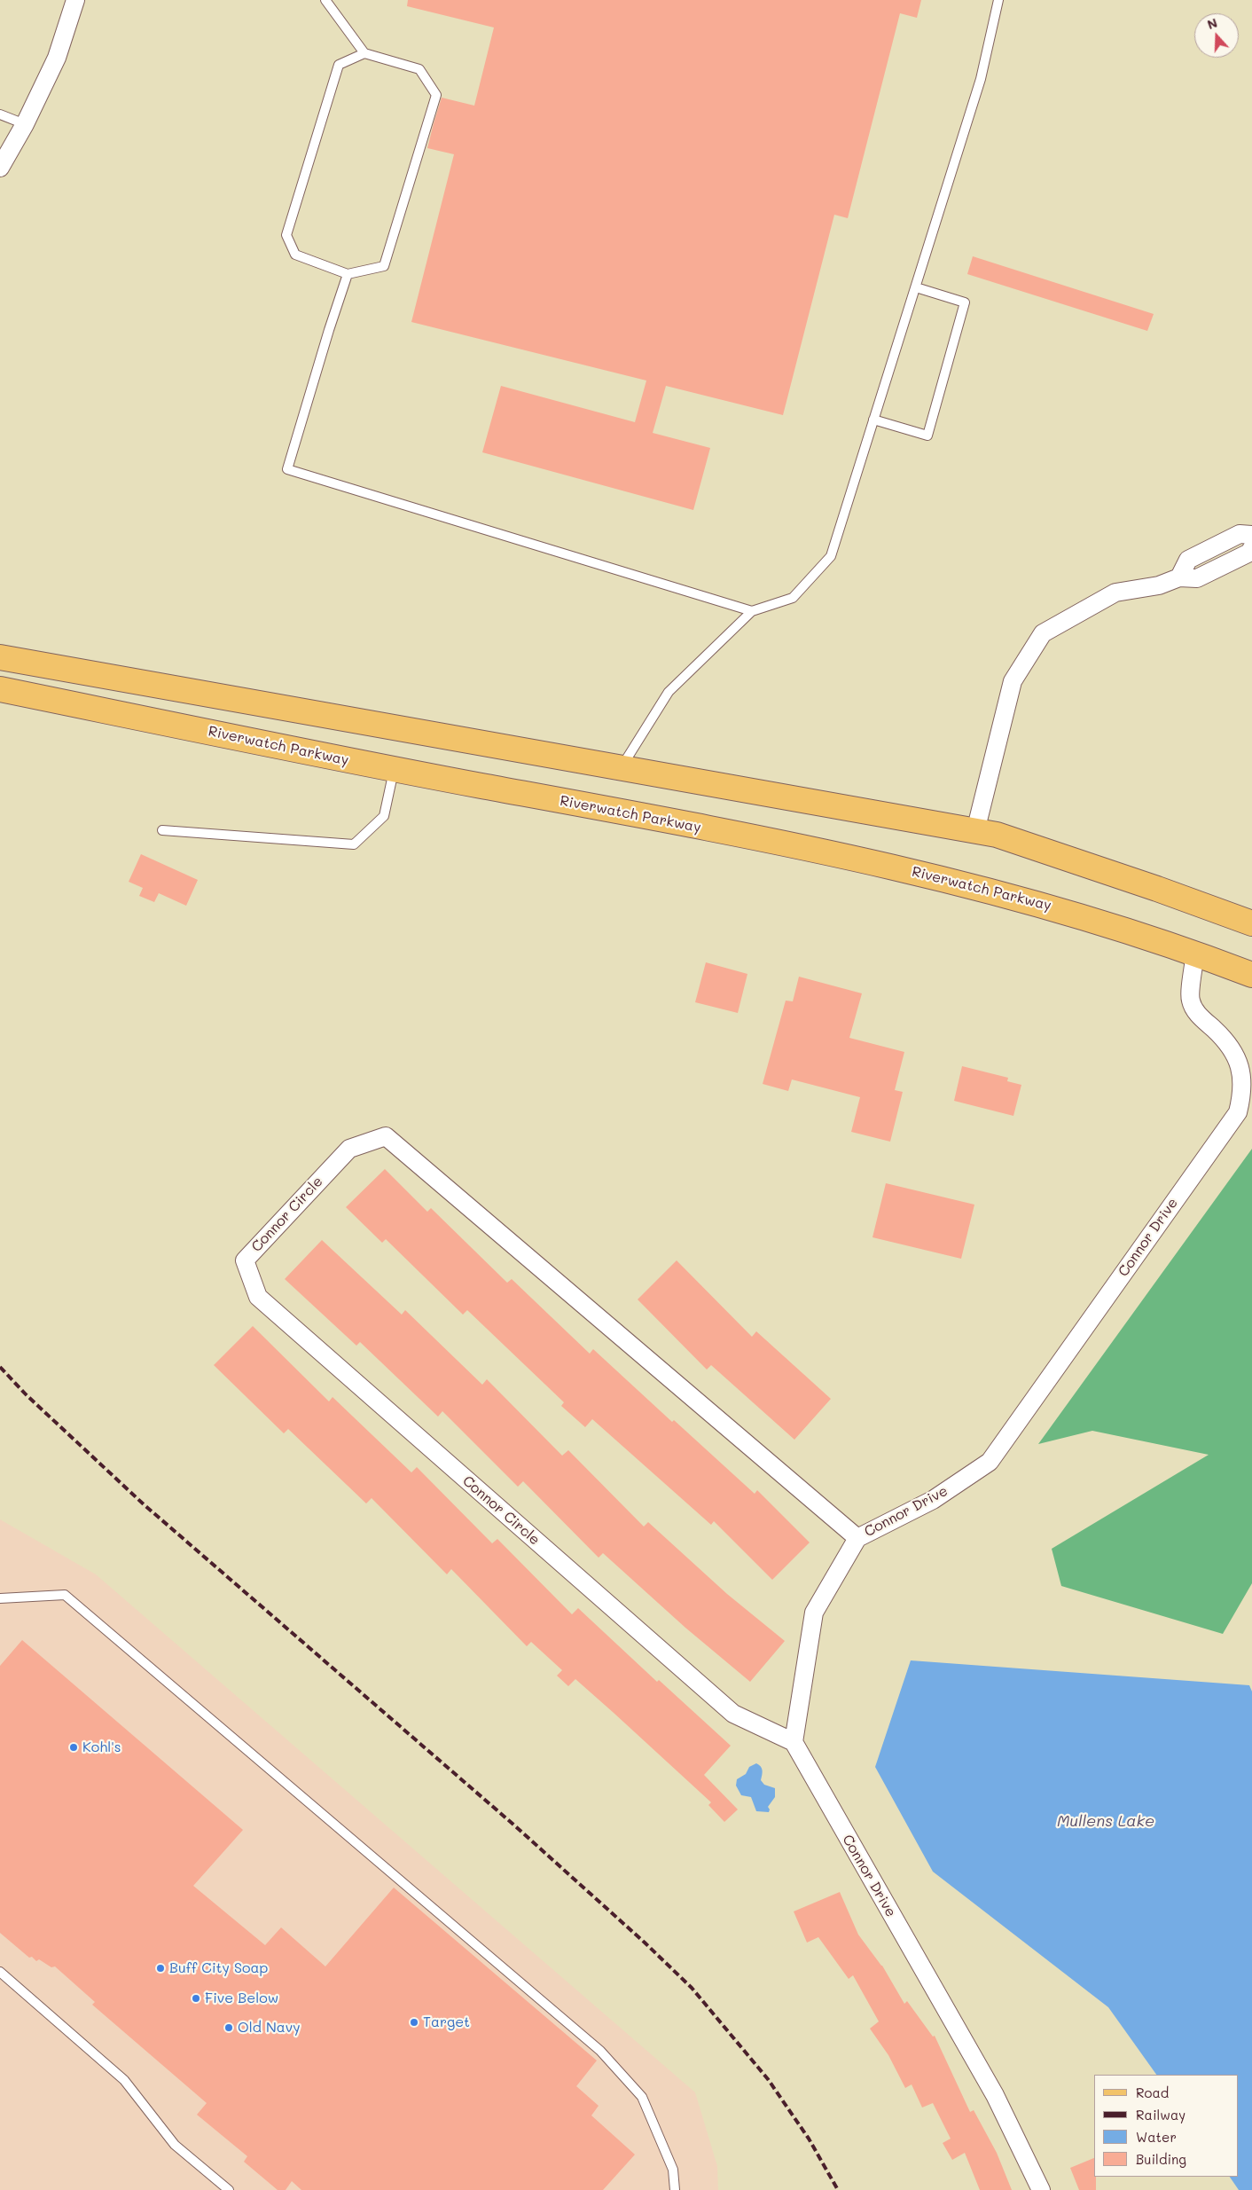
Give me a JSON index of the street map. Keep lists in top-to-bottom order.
{
  "streets": {
    "main road": ["Riverwatch Parkway"],
    "street": ["Connor Circle", "Connor Drive"]
  },
  "crossings": [
    ["Riverwatch Parkway", "Connor Drive"],
    ["Connor Circle", "Connor Drive"]
  ],
  "water": ["Mullens Lake"],
  "places": [
    "Kohl's",
    "Buff City Soap",
    "Five Below",
    "Target",
    "Old Navy"
  ],
  "legend": [
    "Road",
    "Railway",
    "Water",
    "Building"
  ],
  "north": "top"
}
